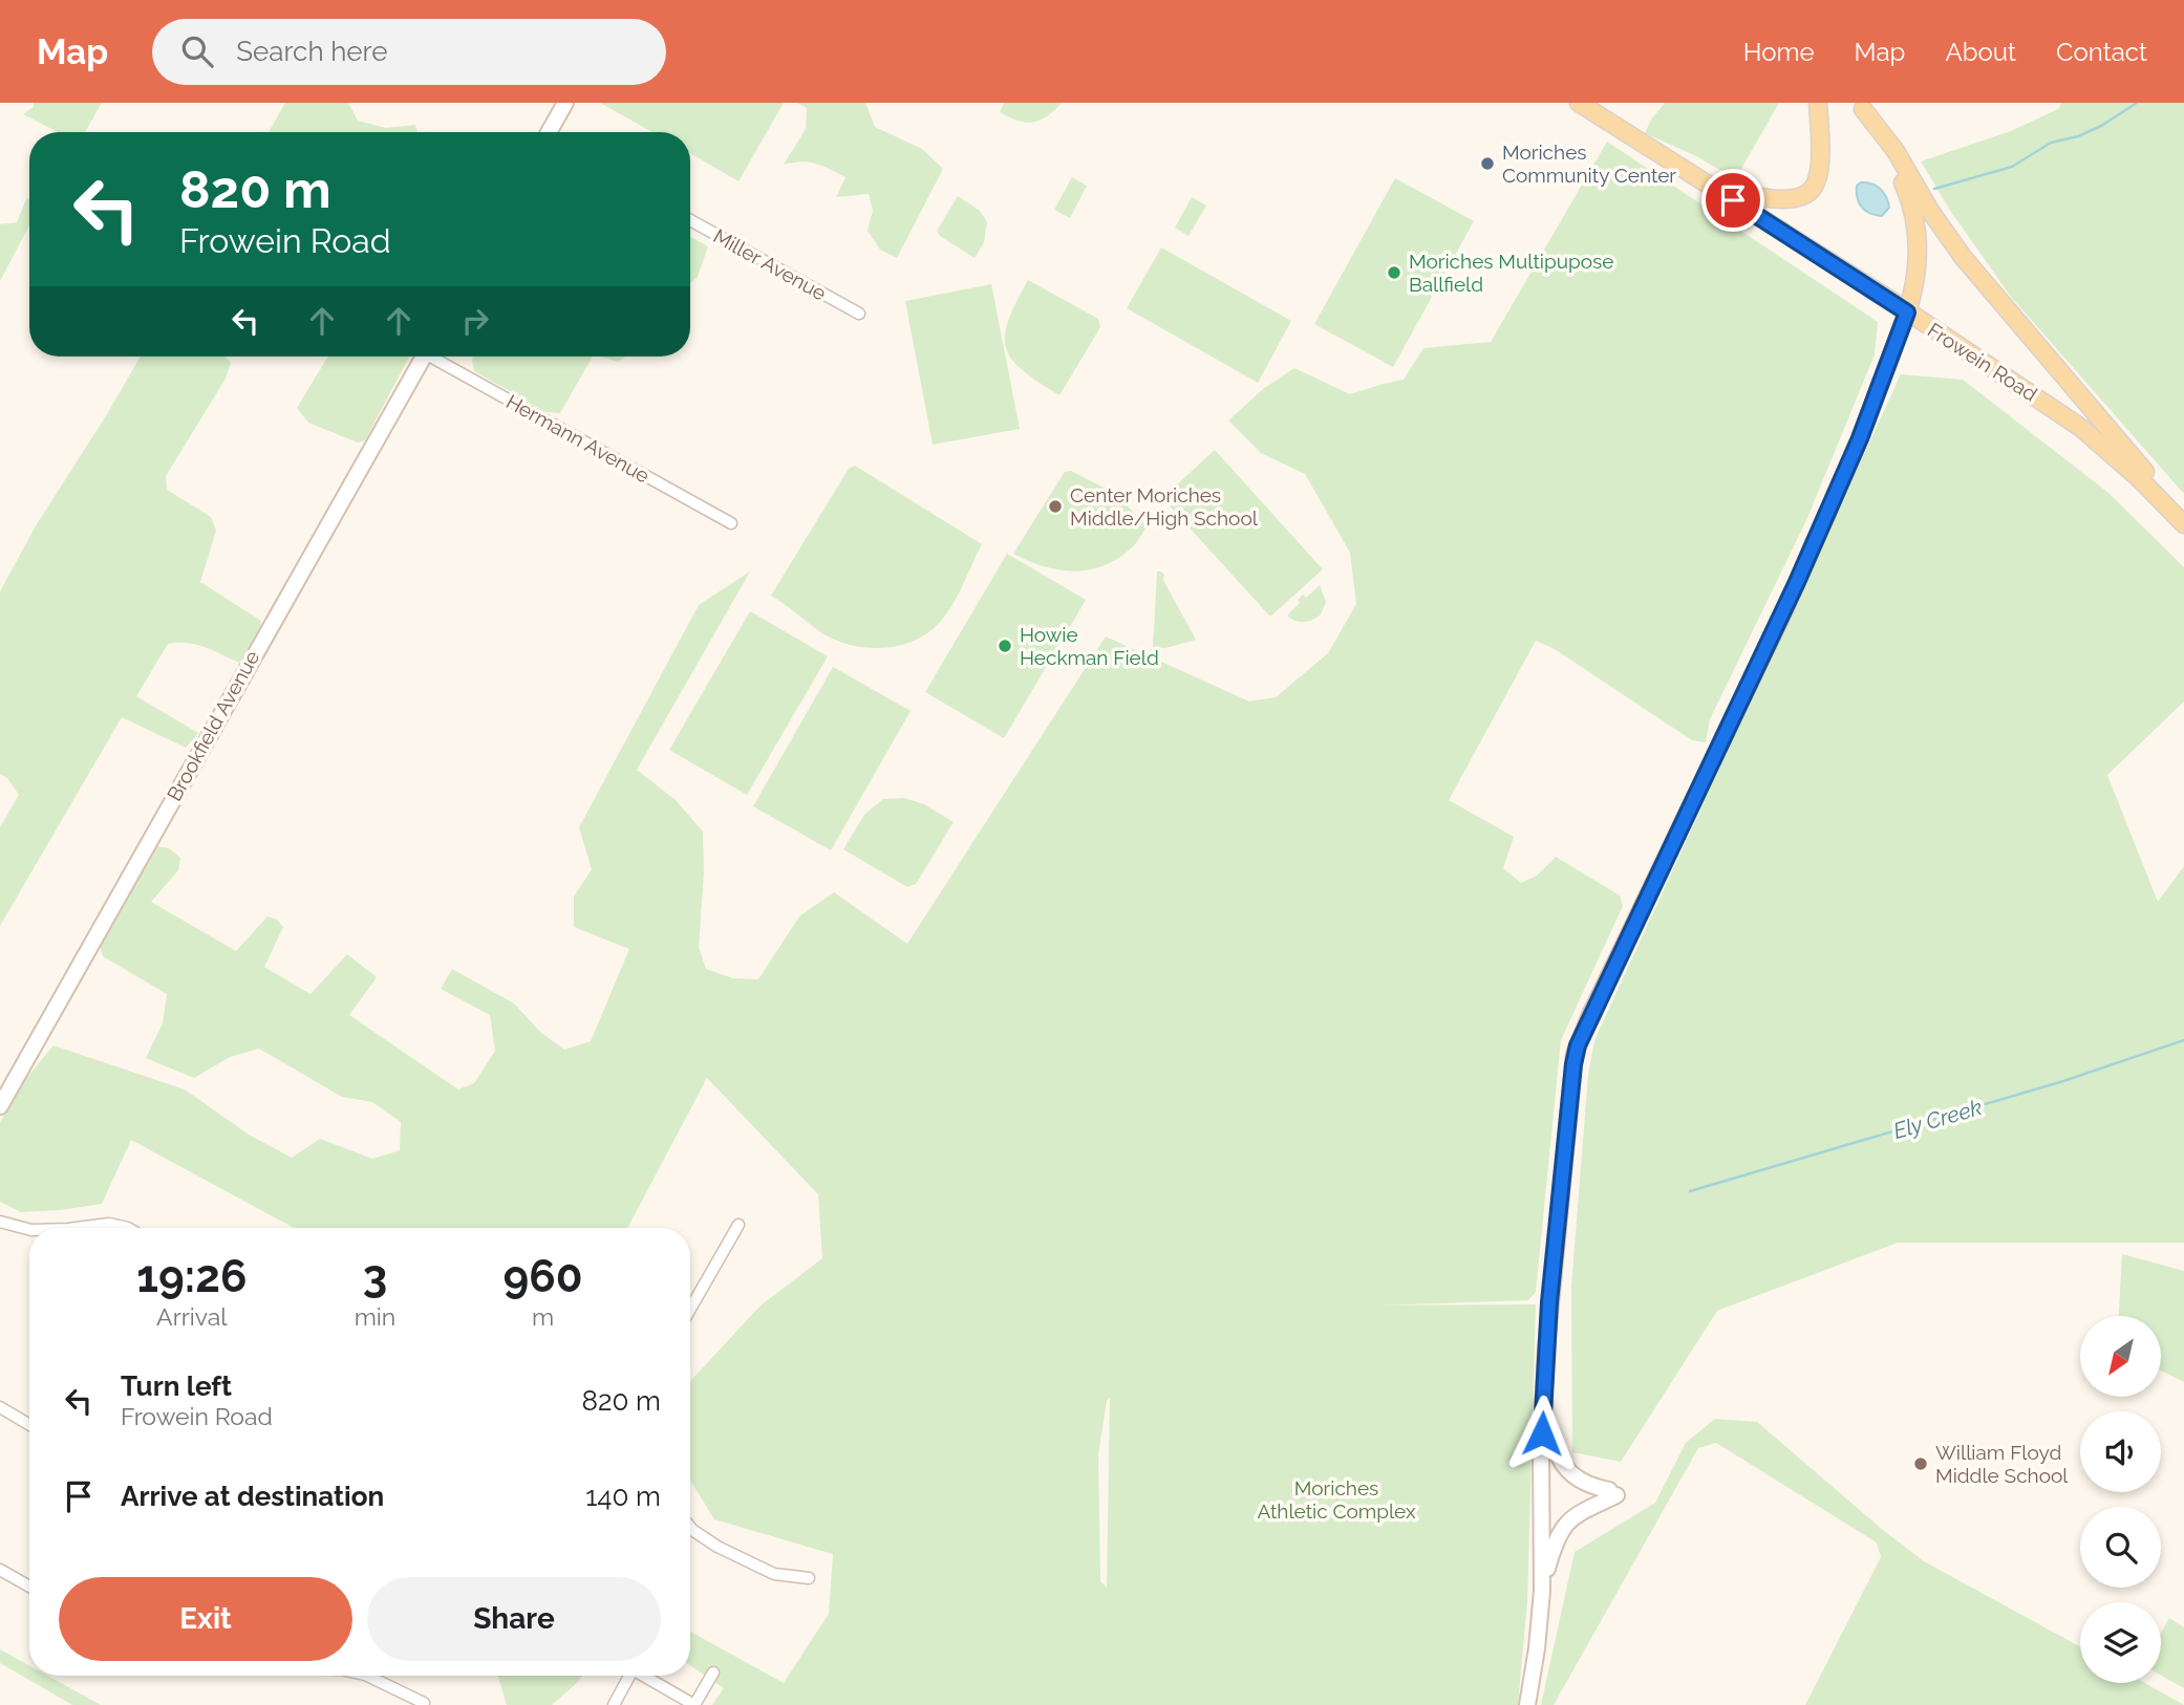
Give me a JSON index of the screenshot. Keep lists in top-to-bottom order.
{
  "streets": {
    "main road": ["Frowein Road", "Brookfield Avenue"],
    "street": ["Miller Avenue", "Hermann Avenue"]
  },
  "water": ["Ely Creek"],
  "parks": ["Moriches Athletic Complex"],
  "places": [
    "Moriches Community Center",
    "Moriches Multipupose Ballfield",
    "Center Moriches Middle/High School",
    "Howie Heckman Field",
    "William Floyd Middle School"
  ],
  "north": "bottom left",
  "page": {
    "header": "Map",
    "search": "Search here",
    "nav": [
      "Home",
      "Map",
      "About",
      "Contact"
    ],
    "turn": ["820 m", "Frowein Road"],
    "eta": [
      "19:26",
      "Arrival",
      "3",
      "min",
      "960",
      "m"
    ],
    "list": [
      {
        "name": "Turn left",
        "note": "Frowein Road",
        "value": "820 m"
      },
      {
        "name": "Arrive at destination",
        "value": "140 m"
      }
    ],
    "buttons": ["Exit", "Share"]
  }
}
